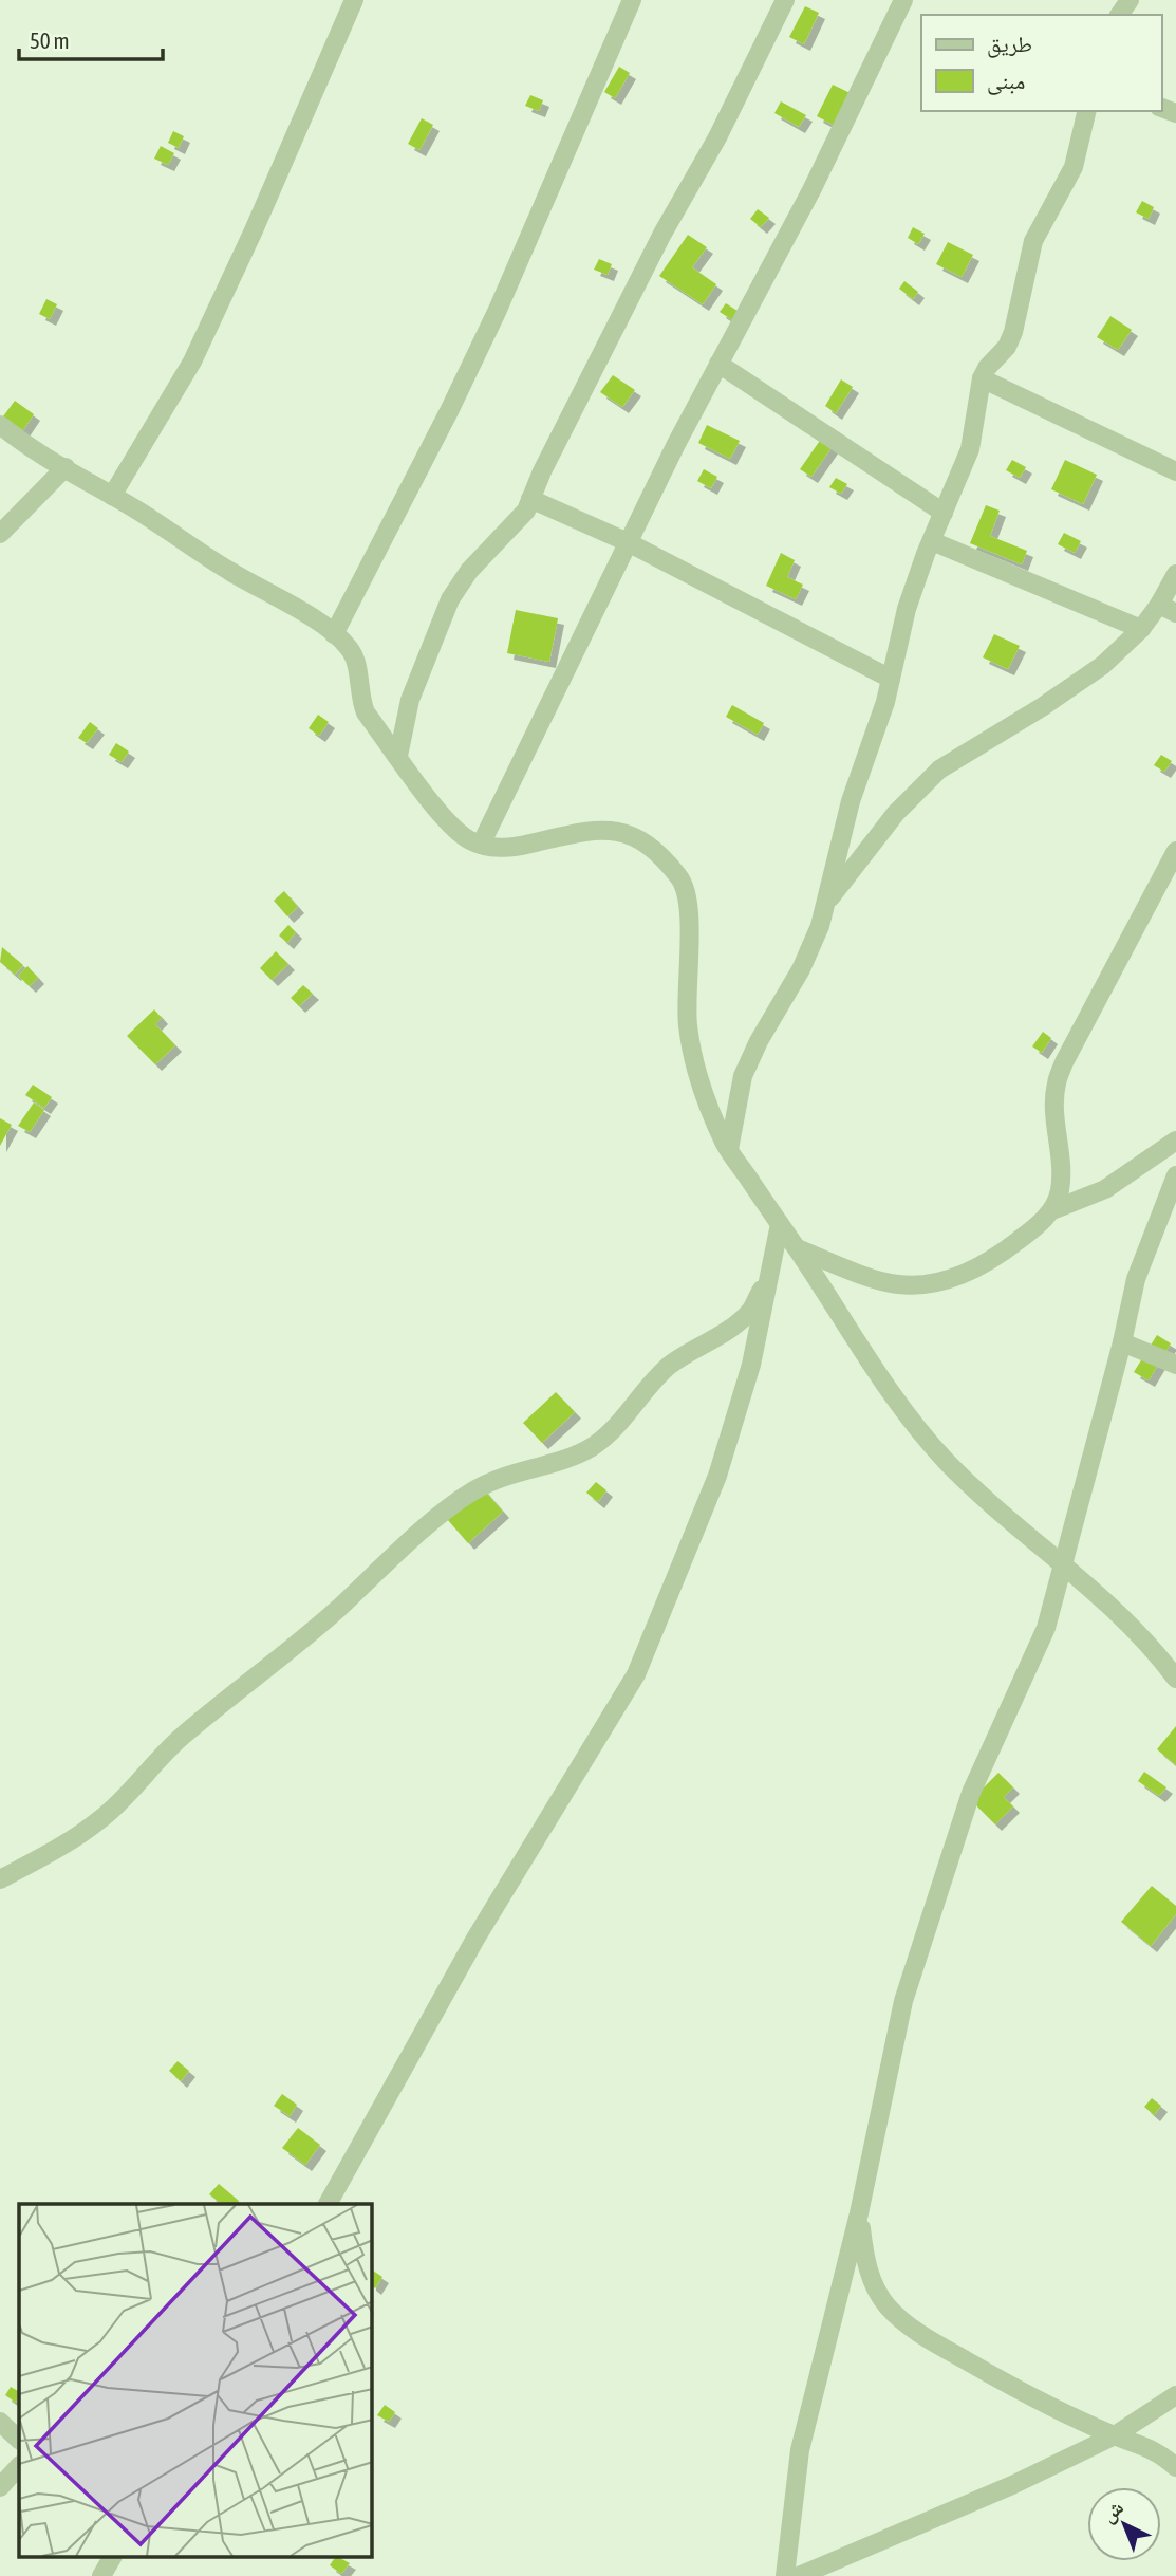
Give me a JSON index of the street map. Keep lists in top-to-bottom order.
{
  "legend": ["طريق", "مبنى"],
  "scale_bar": "50 m",
  "north": "top left"
}
